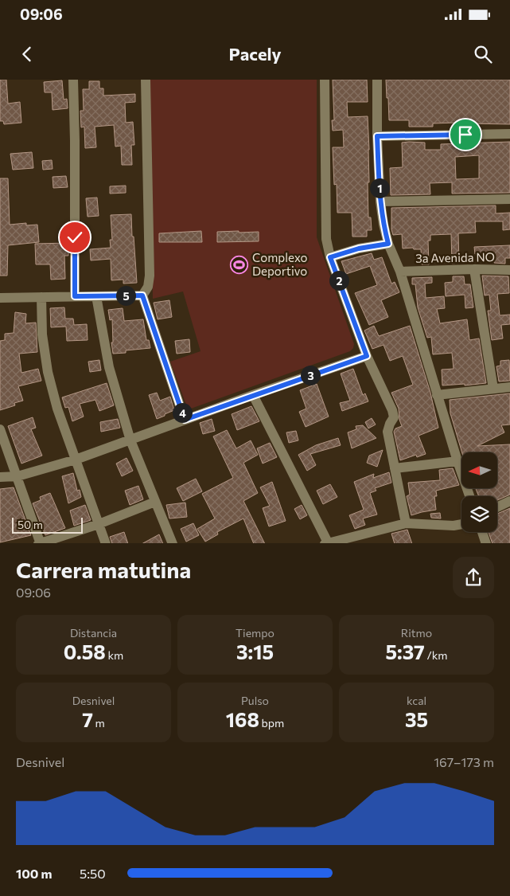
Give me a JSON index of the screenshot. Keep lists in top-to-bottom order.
{
  "streets": {
    "street": ["3a Avenida NO"]
  },
  "places": {
    "sports": ["Complexo Deportivo"]
  },
  "scale_bar": "50 m",
  "north": "left",
  "page": {
    "status": "09:06",
    "header": "Pacely",
    "pins": [
      "1",
      "2",
      "5",
      "3",
      "4"
    ],
    "scale": "50 m",
    "heading": ["Carrera matutina", "09:06"],
    "stats": [
      ["Distancia", "0.58 km"],
      ["Tiempo", "3:15"],
      ["Ritmo", "5:37 /km"],
      ["Desnivel", "7 m"],
      ["Pulso", "168 bpm"],
      ["kcal", "35"]
    ],
    "chart": ["Desnivel", "167–173 m"],
    "list": [
      {
        "name": "100 m",
        "note": "5:50"
      }
    ]
  }
}
